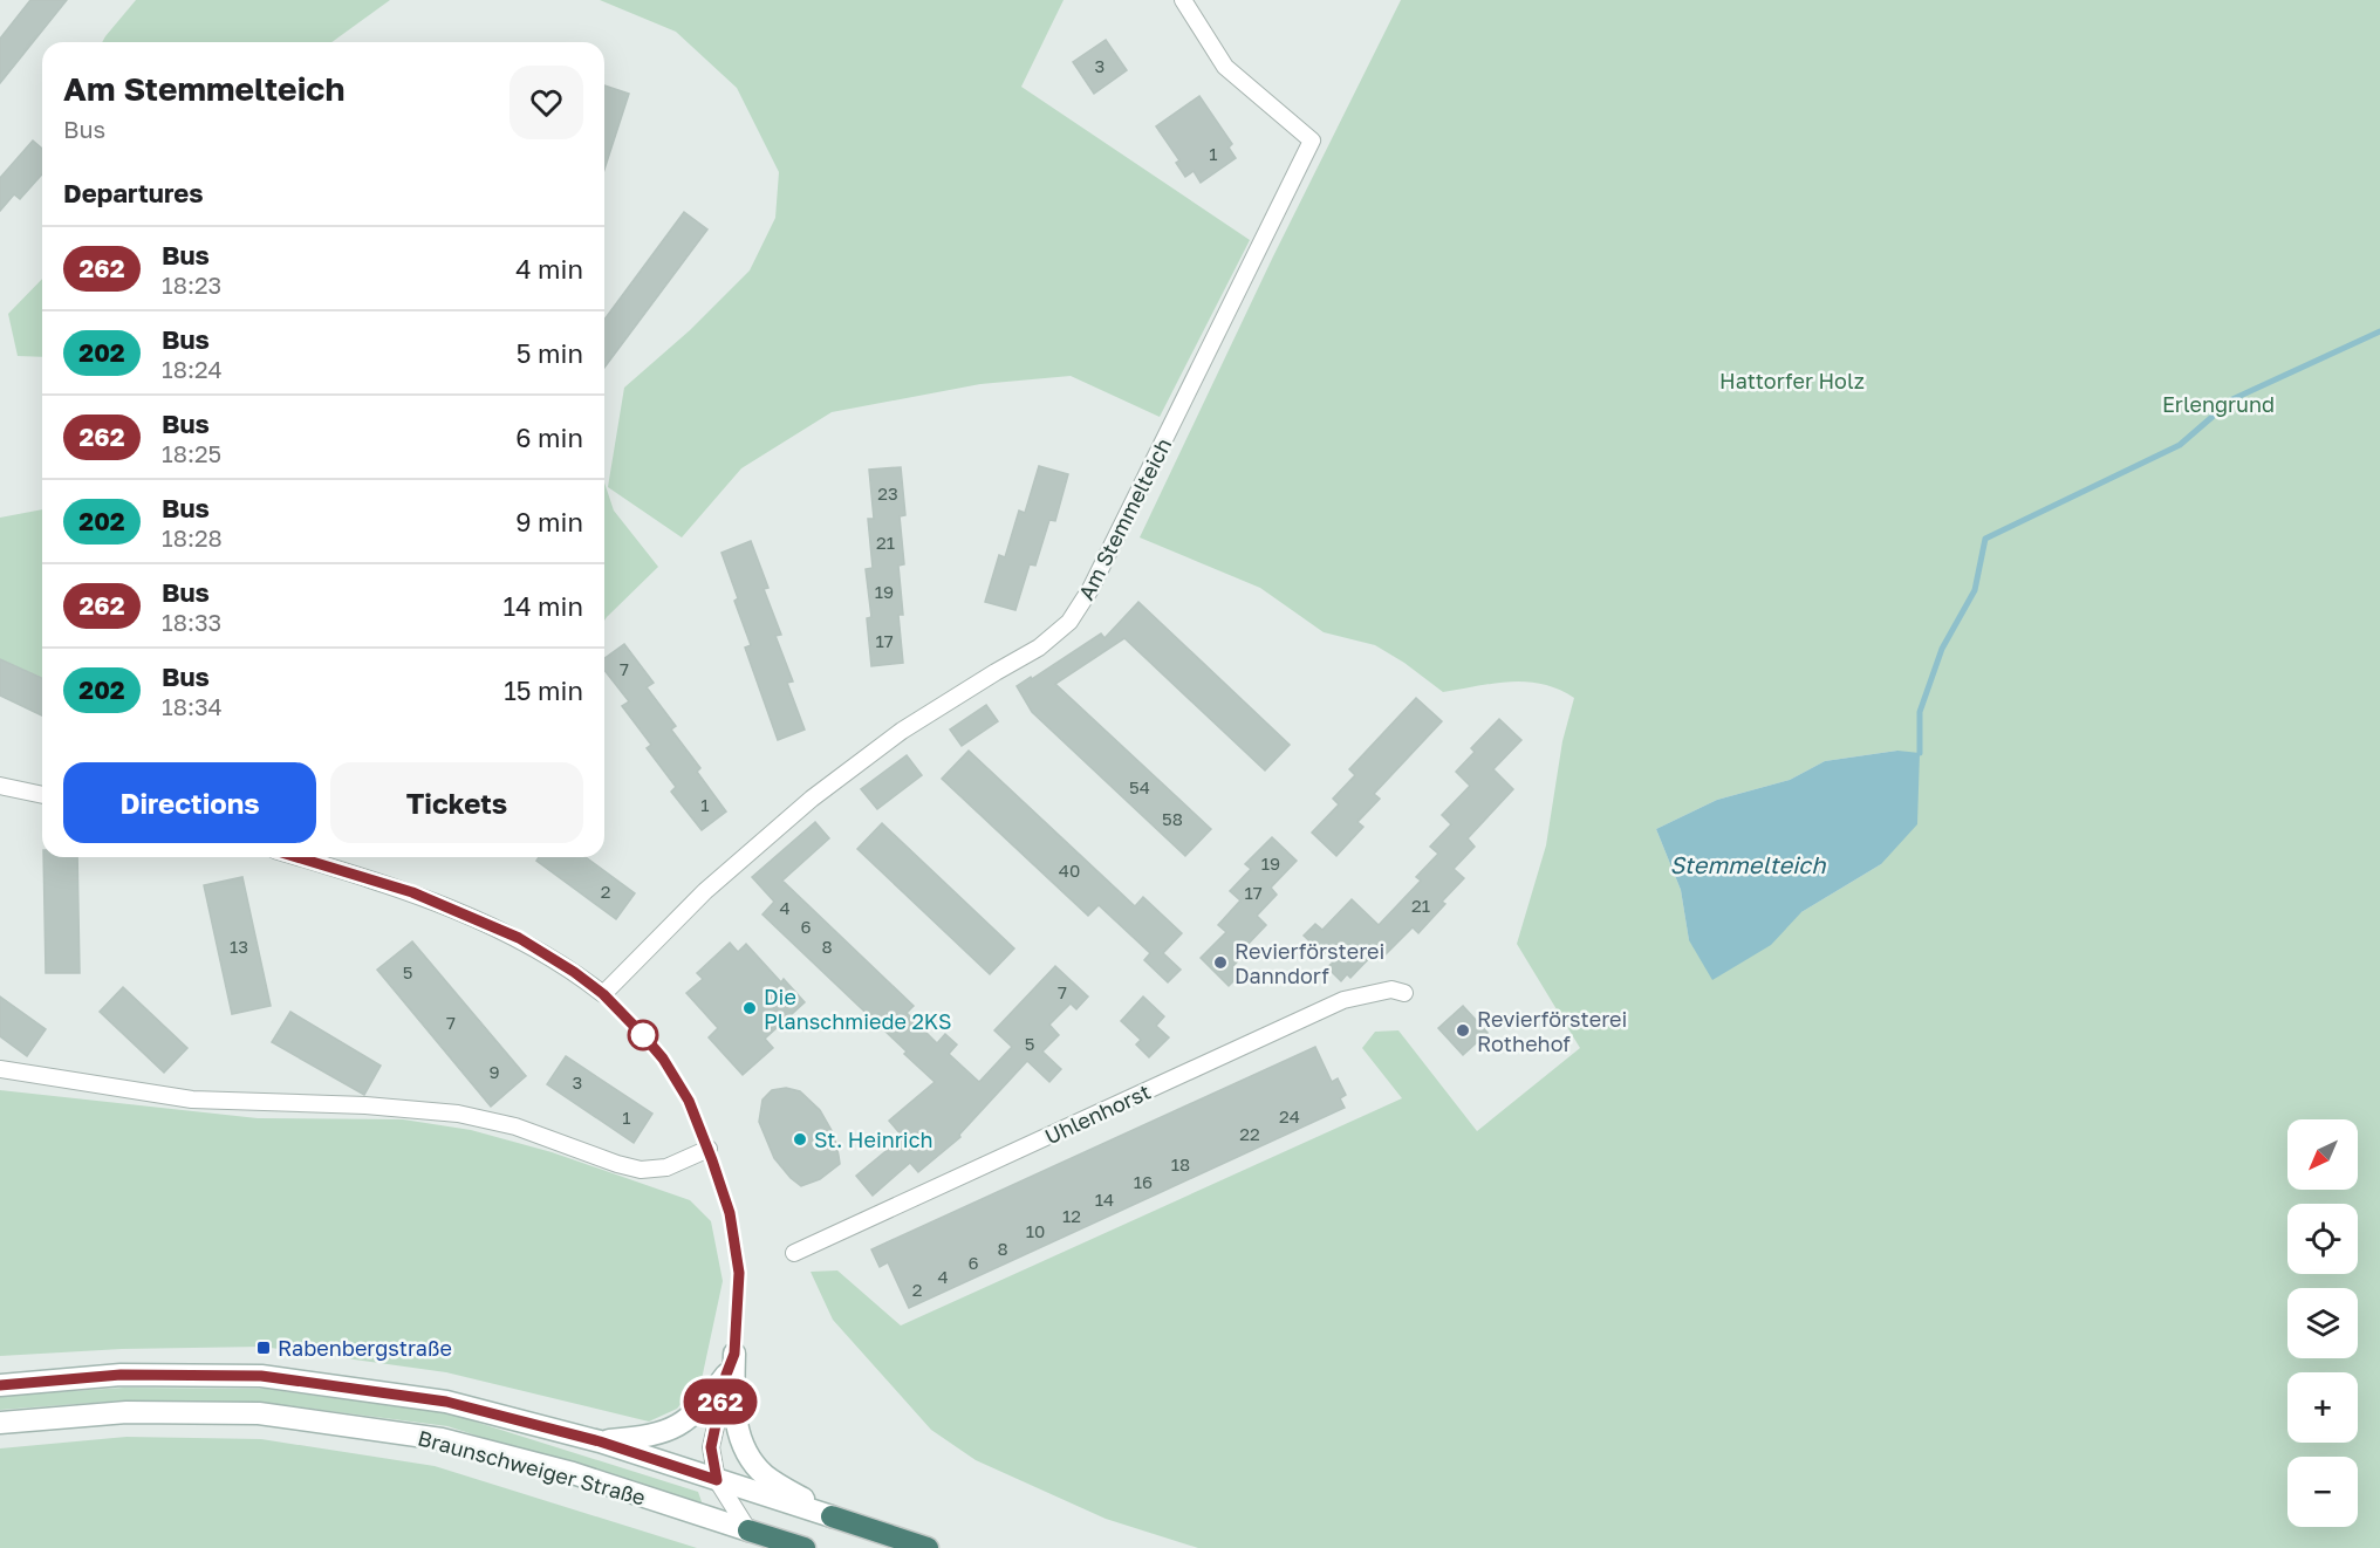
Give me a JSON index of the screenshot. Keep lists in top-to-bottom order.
{
  "streets": {
    "highway": ["Braunschweiger Straße"],
    "street": ["Am Stemmelteich", "Uhlenhorst"]
  },
  "water": ["Stemmelteich"],
  "parks": ["Hattorfer Holz", "Erlengrund"],
  "places": {
    "other": [
      "Revierförsterei Danndorf",
      "Die Planschmiede 2KS",
      "Revierförsterei Rothehof",
      "St. Heinrich"
    ],
    "transit": ["Rabenbergstraße"]
  },
  "lines": ["bus line 262"],
  "house_numbers": [
    "3",
    "1",
    "23",
    "21",
    "19",
    "17",
    "7",
    "54",
    "1",
    "58",
    "19",
    "40",
    "2",
    "17",
    "21",
    "4",
    "6",
    "13",
    "8",
    "5",
    "7",
    "7",
    "5",
    "9",
    "3",
    "24",
    "1",
    "22",
    "18",
    "16",
    "14",
    "12",
    "10",
    "8",
    "6",
    "4",
    "2"
  ],
  "north": "bottom left",
  "page": {
    "on_map": "262",
    "heading": [
      ["Am Stemmelteich", "Bus"],
      "Departures"
    ],
    "list": [
      {
        "mark": "262",
        "name": "Bus",
        "note": "18:23",
        "value": "4 min"
      },
      {
        "mark": "202",
        "name": "Bus",
        "note": "18:24",
        "value": "5 min"
      },
      {
        "mark": "262",
        "name": "Bus",
        "note": "18:25",
        "value": "6 min"
      },
      {
        "mark": "202",
        "name": "Bus",
        "note": "18:28",
        "value": "9 min"
      },
      {
        "mark": "262",
        "name": "Bus",
        "note": "18:33",
        "value": "14 min"
      },
      {
        "mark": "202",
        "name": "Bus",
        "note": "18:34",
        "value": "15 min"
      }
    ],
    "buttons": ["Directions", "Tickets"],
    "map_buttons": ["+", "−"]
  }
}
